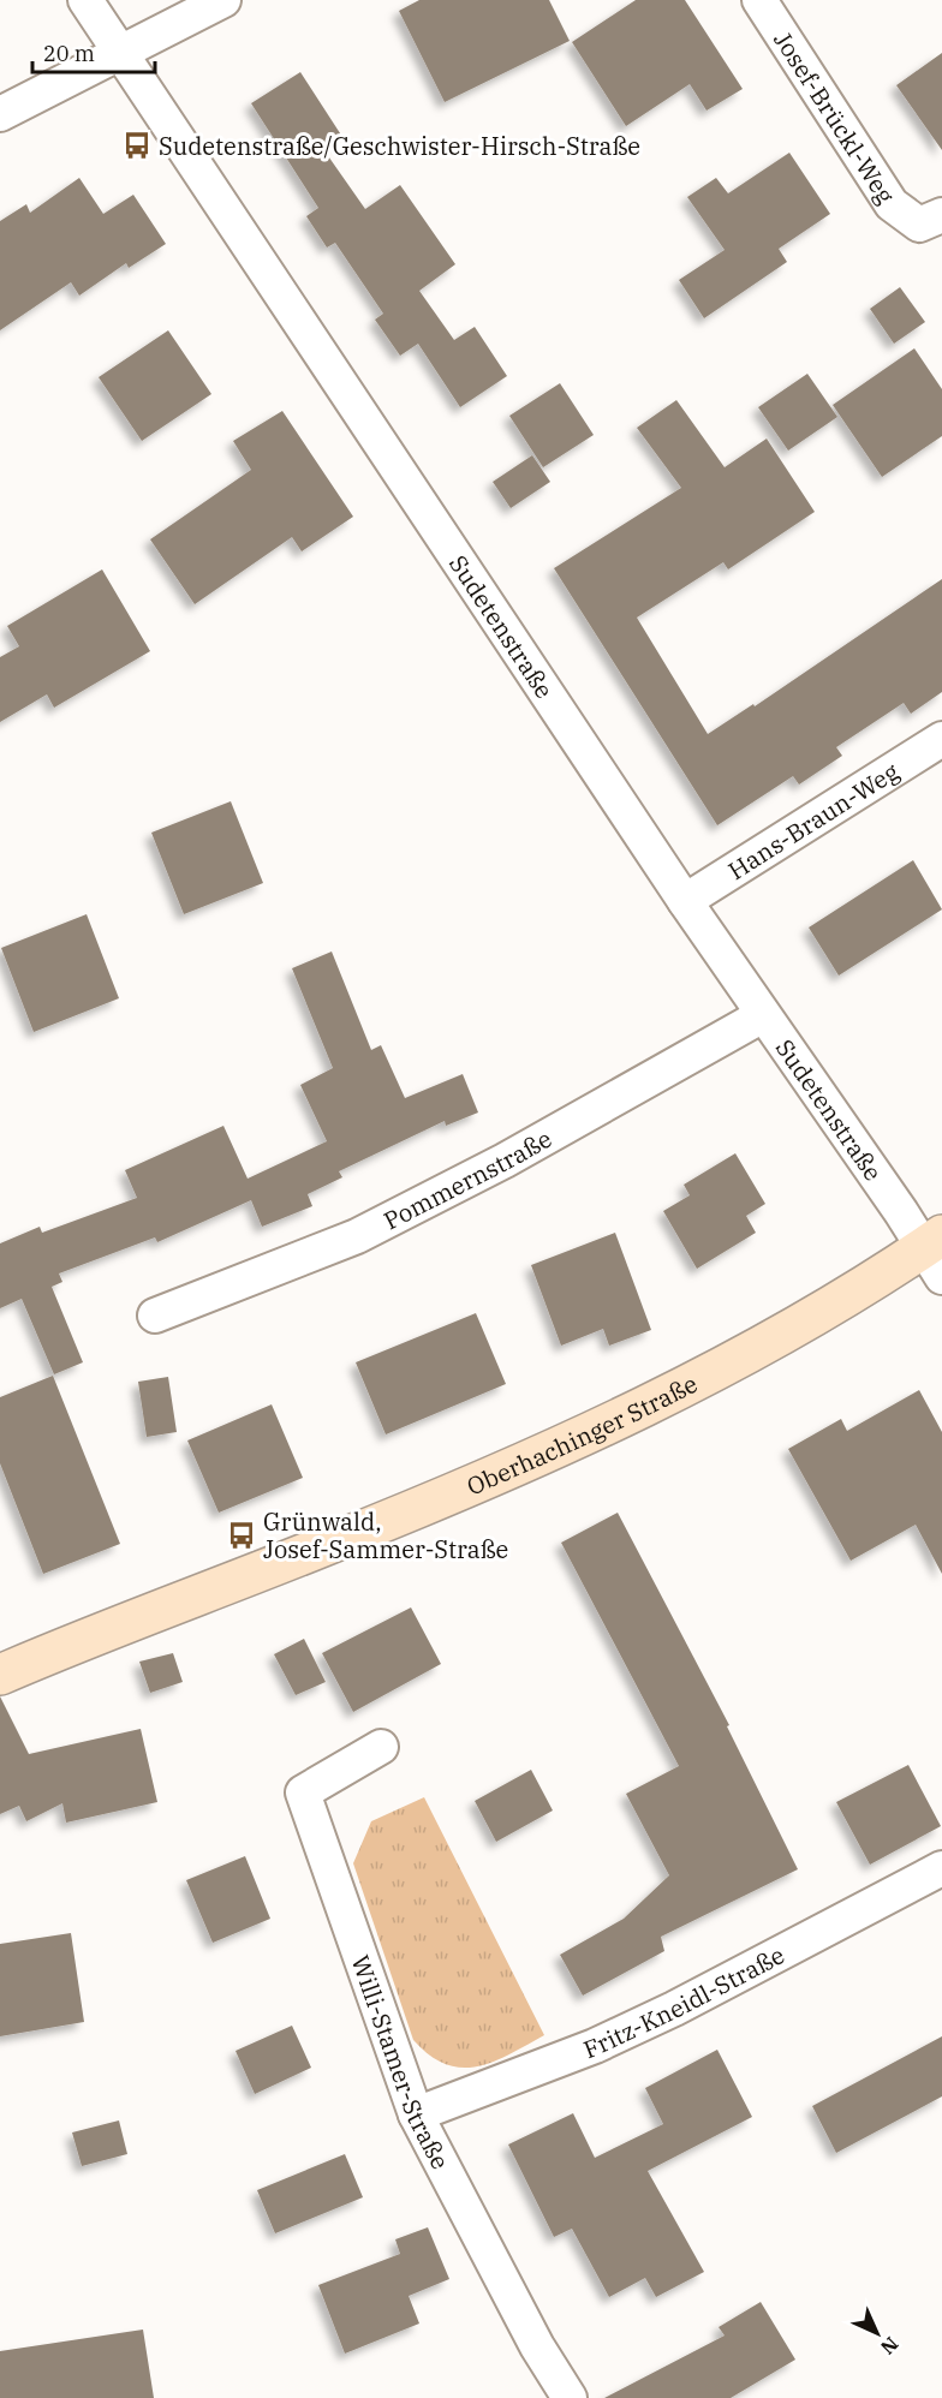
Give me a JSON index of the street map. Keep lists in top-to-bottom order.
{
  "streets": {
    "main road": ["Oberhachinger Straße"],
    "street": [
      "Josef-Brückl-Weg",
      "Sudetenstraße",
      "Hans-Braun-Weg",
      "Pommernstraße",
      "Fritz-Kneidl-Straße",
      "Willi-Stamer-Straße"
    ]
  },
  "crossings": [
    ["Sudetenstraße", "Hans-Braun-Weg"],
    ["Sudetenstraße", "Pommernstraße"],
    ["Sudetenstraße", "Oberhachinger Straße"],
    ["Fritz-Kneidl-Straße", "Willi-Stamer-Straße"]
  ],
  "places": {
    "bus stop": ["Sudetenstraße/Geschwister-Hirsch-Straße", "Grünwald, Josef-Sammer-Straße"]
  },
  "scale_bar": "20 m",
  "north": "bottom right"
}
